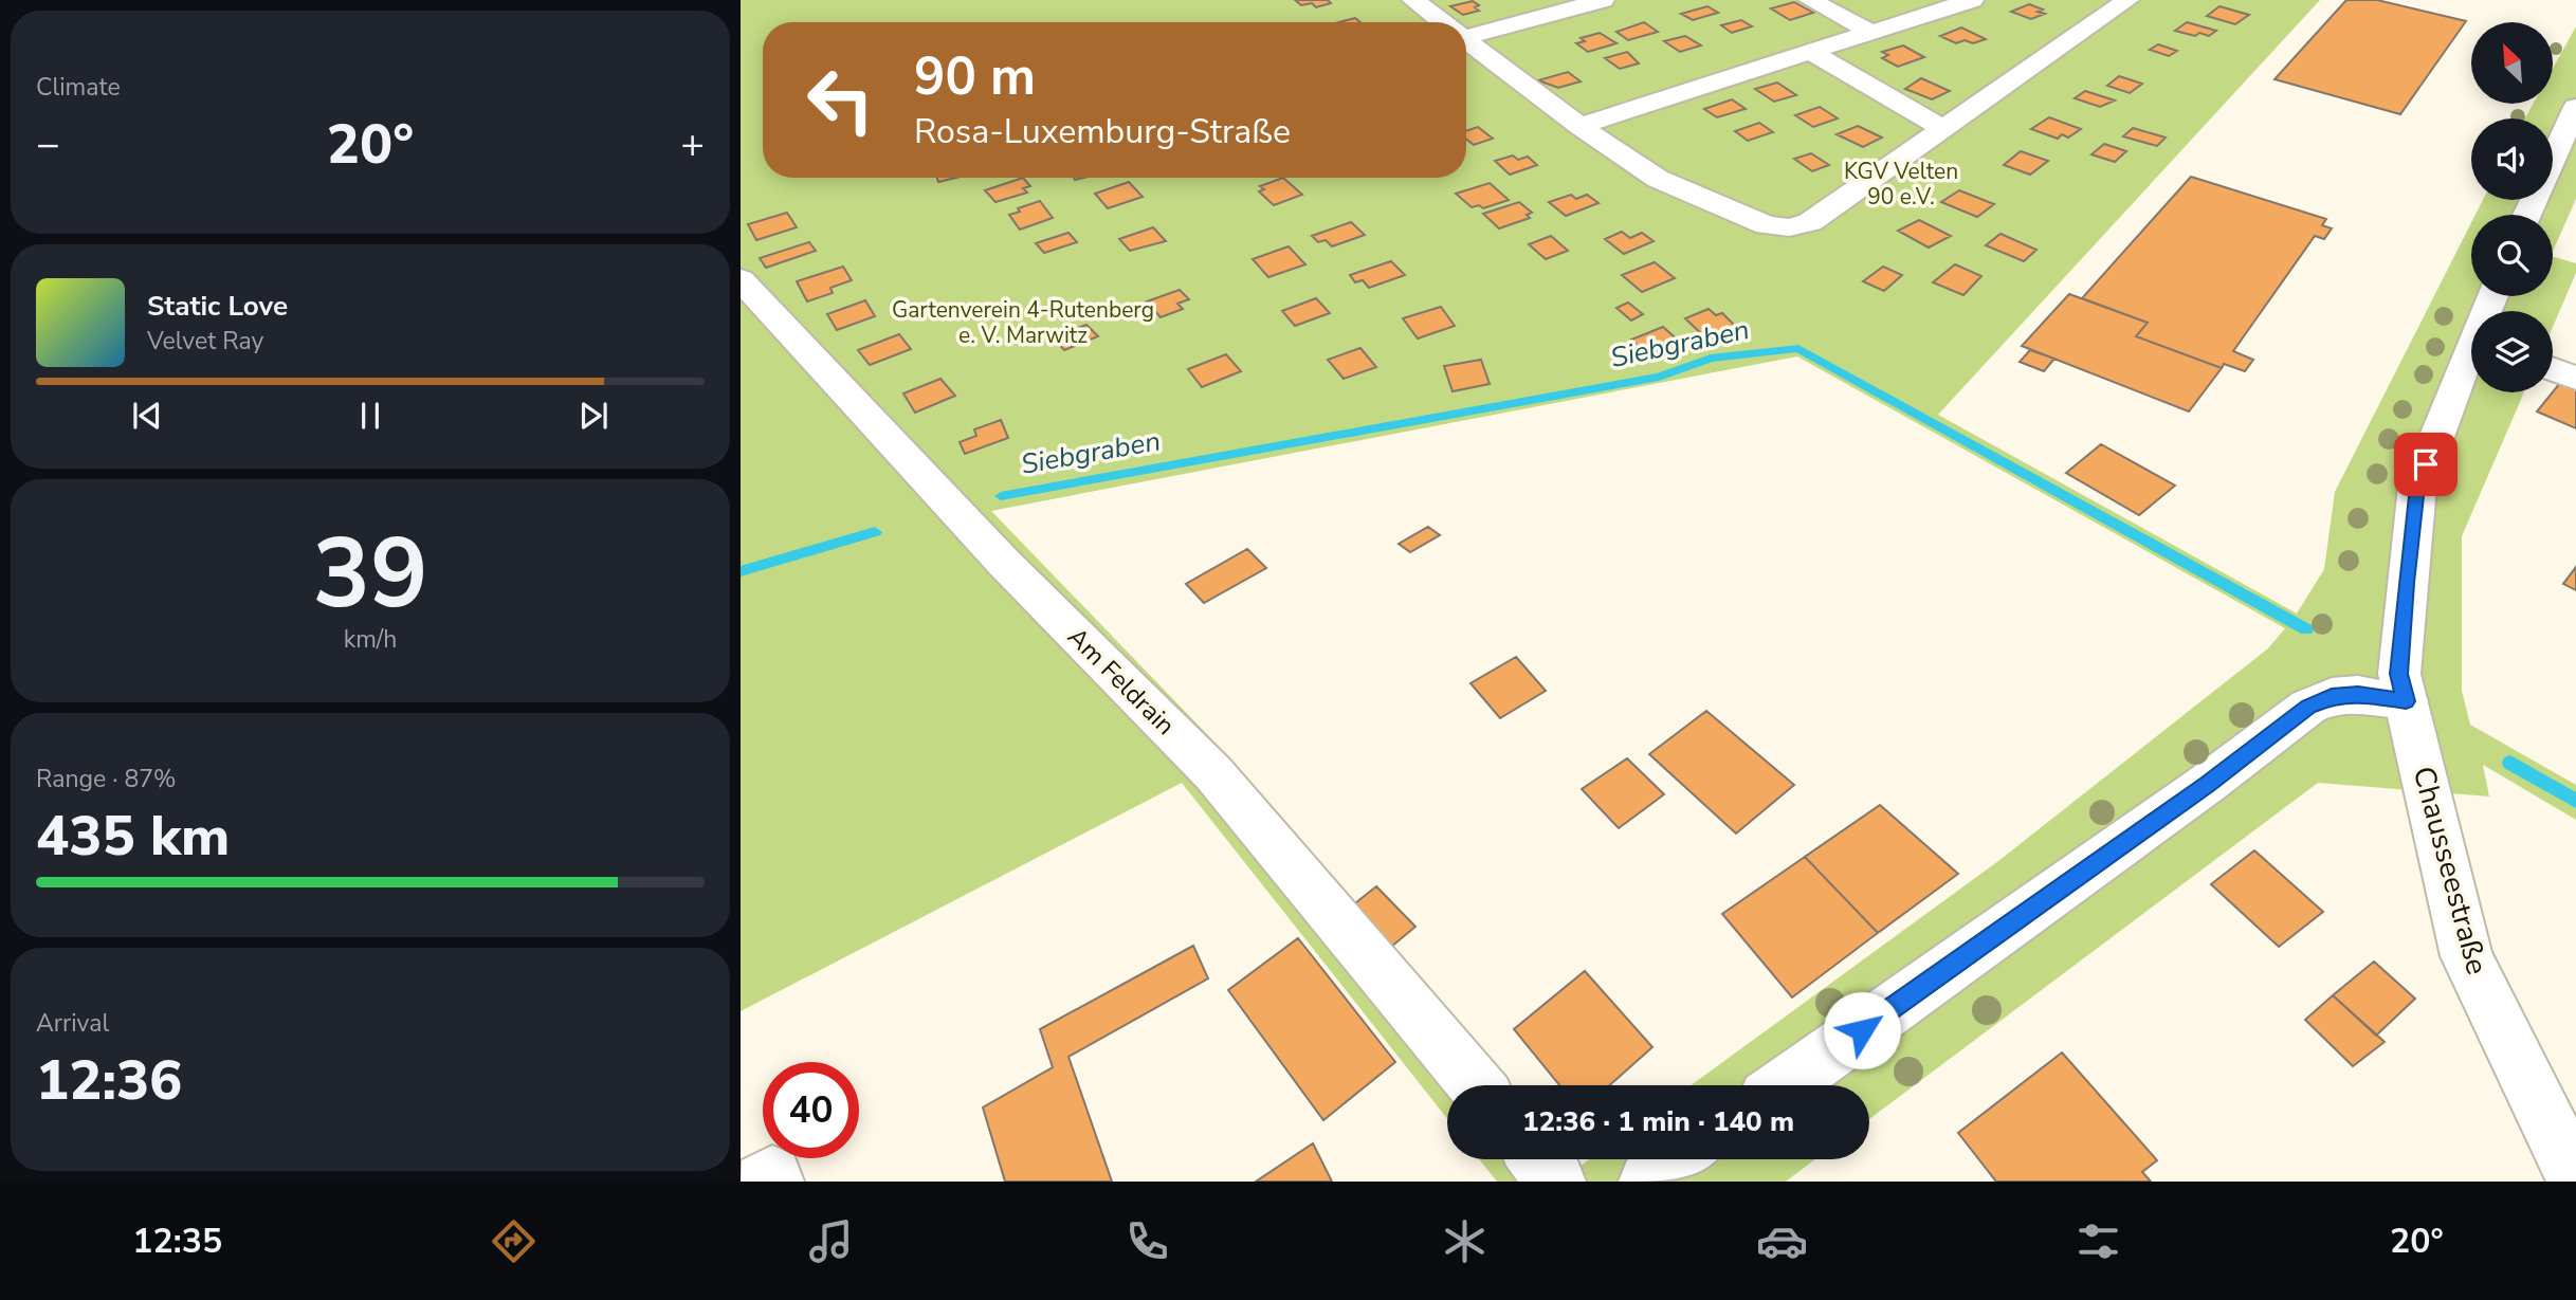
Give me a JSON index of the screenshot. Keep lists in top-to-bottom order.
{
  "streets": {
    "street": ["Am Feldrain", "Chausseestraße"]
  },
  "water": ["Siebgraben"],
  "parks": ["KGV Velten 90 e.V.", "Gartenverein 4-Rutenberg e. V. Marwitz"],
  "north": "top left",
  "page": {
    "tile": [
      "Climate",
      ["39", "km/h"],
      ["Range · 87%", "435 km"],
      ["Arrival", "12:36"]
    ],
    "turn": ["90 m", "Rosa-Luxemburg-Straße"],
    "heat": ["−", "20°", "+"],
    "song": ["Static Love", "Velvet Ray"],
    "limit": "40",
    "trip": "12:36 · 1 min · 140 m",
    "tabs": ["12:35", "20°"]
  }
}
